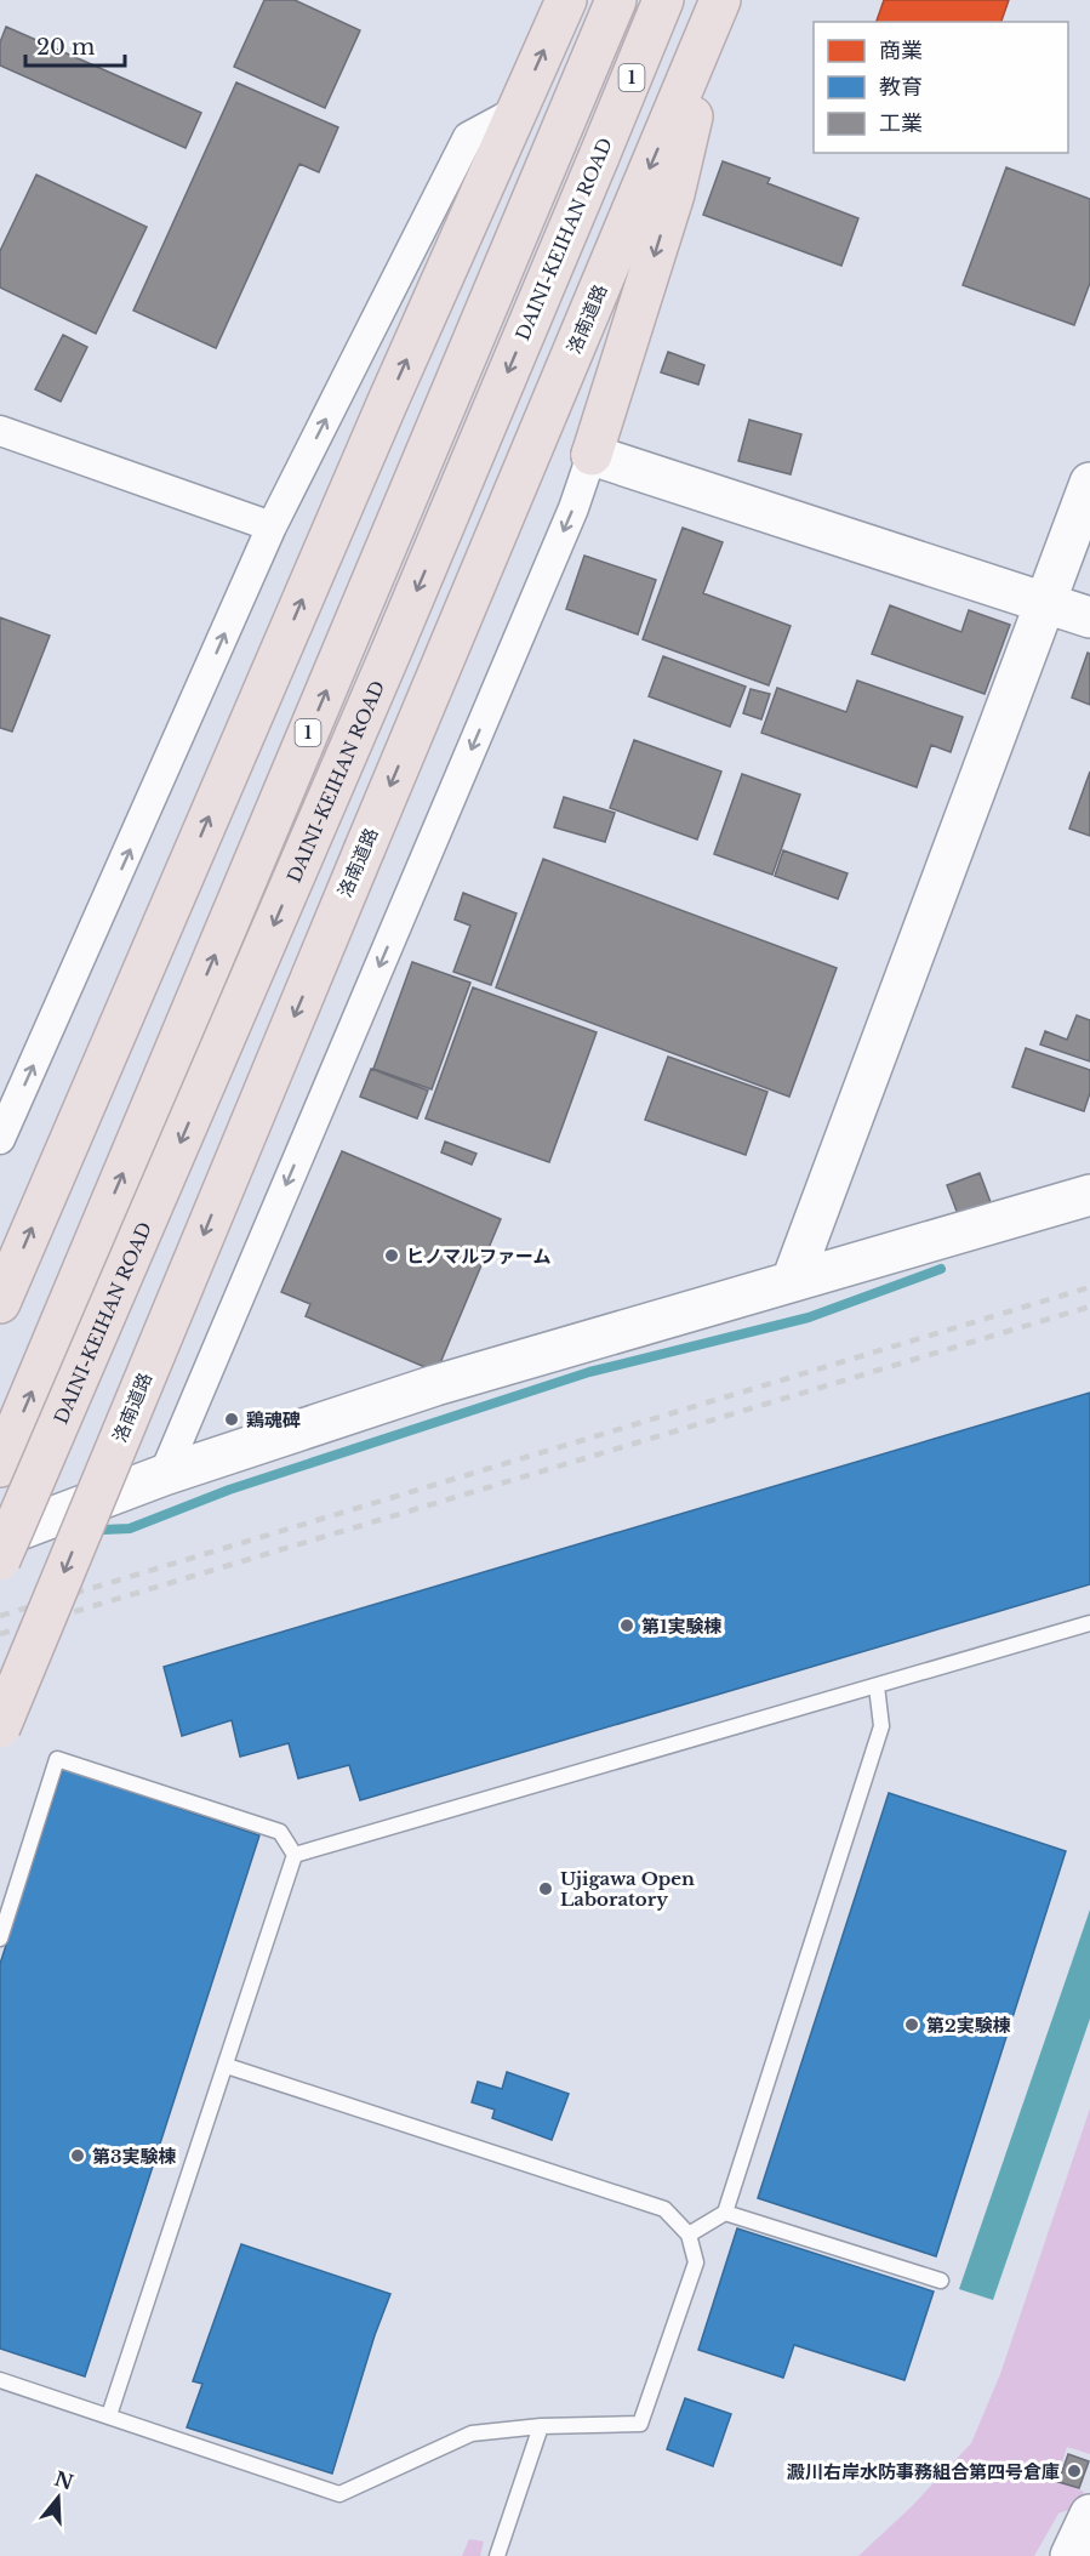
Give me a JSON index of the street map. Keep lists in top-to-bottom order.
{
  "streets": {
    "highway": ["1", "DAINI-KEIHAN ROAD", "洛南道路"]
  },
  "places": [
    "ヒノマルファーム",
    "鶏魂碑",
    "第1実験棟",
    "Ujigawa Open Laboratory",
    "第2実験棟",
    "第3実験棟",
    "澱川右岸水防事務組合第四号倉庫"
  ],
  "legend": ["商業", "教育", "工業"],
  "scale_bar": "20 m",
  "north": "top"
}
